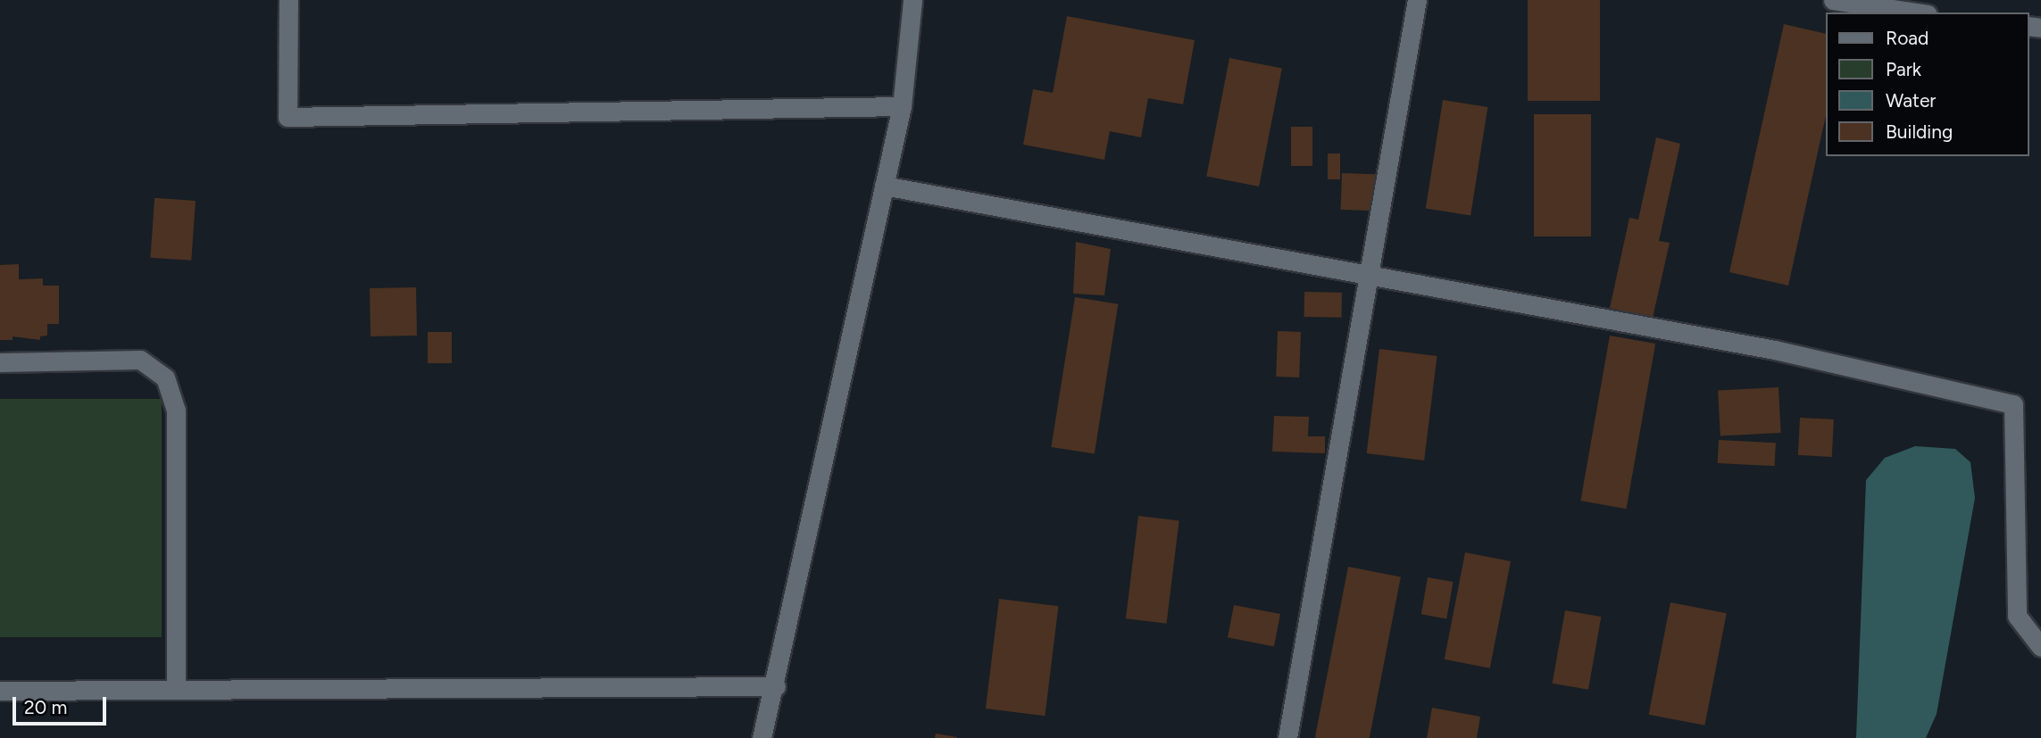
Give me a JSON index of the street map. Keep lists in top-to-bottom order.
{
  "legend": [
    "Road",
    "Park",
    "Water",
    "Building"
  ],
  "scale_bar": "20 m"
}
